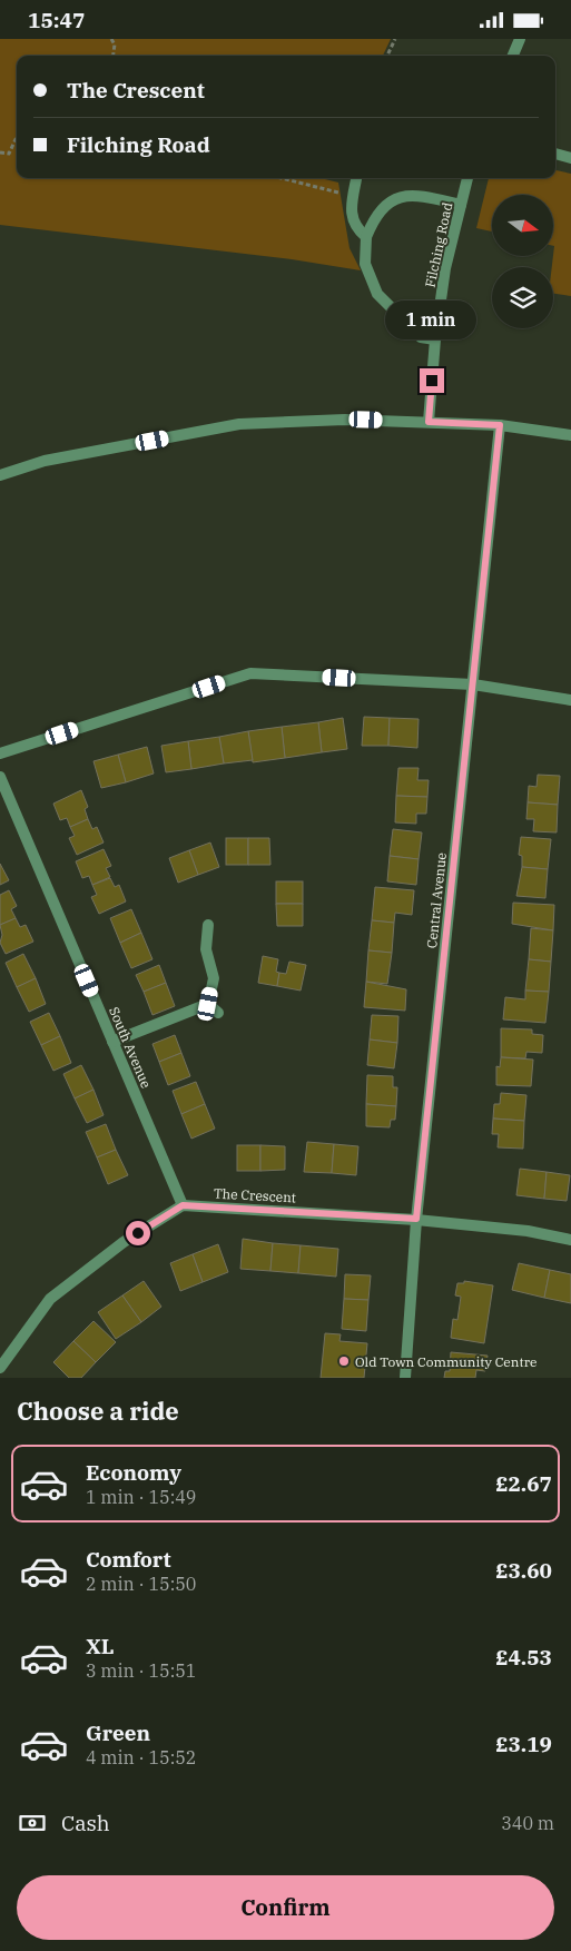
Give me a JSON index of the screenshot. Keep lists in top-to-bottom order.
{
  "streets": {
    "street": [
      "Filching Road",
      "Central Avenue",
      "South Avenue",
      "The Crescent"
    ]
  },
  "crossings": [
    ["Central Avenue", "The Crescent"],
    ["South Avenue", "The Crescent"]
  ],
  "places": ["Old Town Community Centre"],
  "north": "right",
  "page": {
    "status": "15:47",
    "banner": ["The Crescent", "Filching Road"],
    "bubble": "1 min",
    "heading": "Choose a ride",
    "list": [
      {
        "name": "Economy",
        "note": "1 min · 15:49",
        "value": "£2.67"
      },
      {
        "name": "Comfort",
        "note": "2 min · 15:50",
        "value": "£3.60"
      },
      {
        "name": "XL",
        "note": "3 min · 15:51",
        "value": "£4.53"
      },
      {
        "name": "Green",
        "note": "4 min · 15:52",
        "value": "£3.19"
      }
    ],
    "pay": ["Cash", "340 m"],
    "buttons": "Confirm"
  }
}
